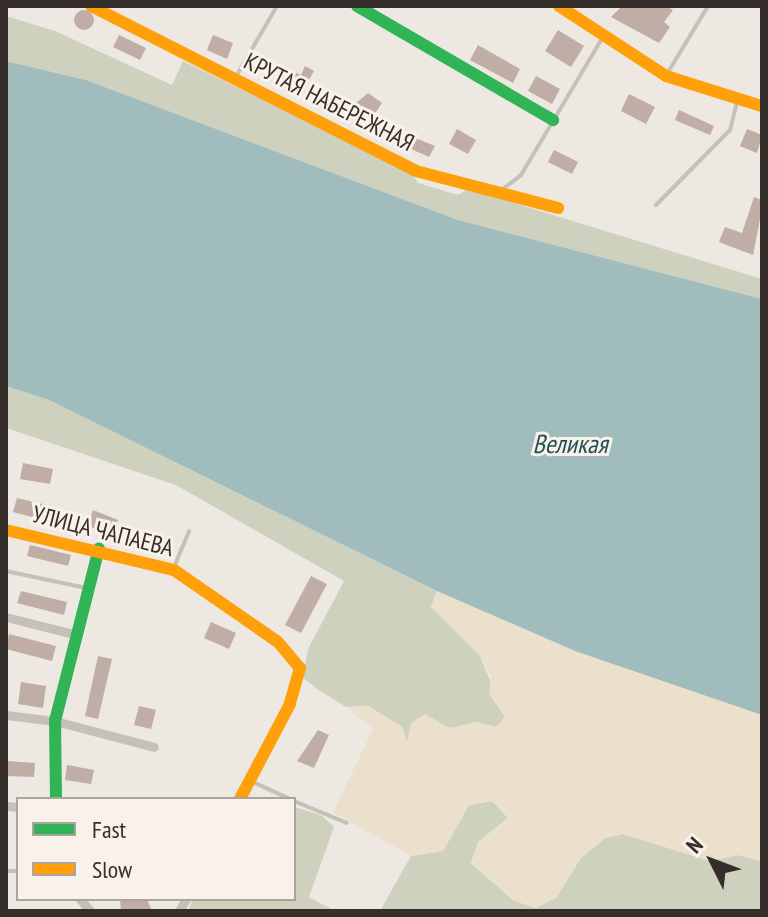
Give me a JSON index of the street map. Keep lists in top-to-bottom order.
{
  "streets": {
    "street": ["КРУТАЯ НАБЕРЕЖНАЯ", "УЛИЦА ЧАПАЕВА"]
  },
  "water": ["Великая"],
  "legend": ["Fast", "Slow"],
  "north": "top left"
}
